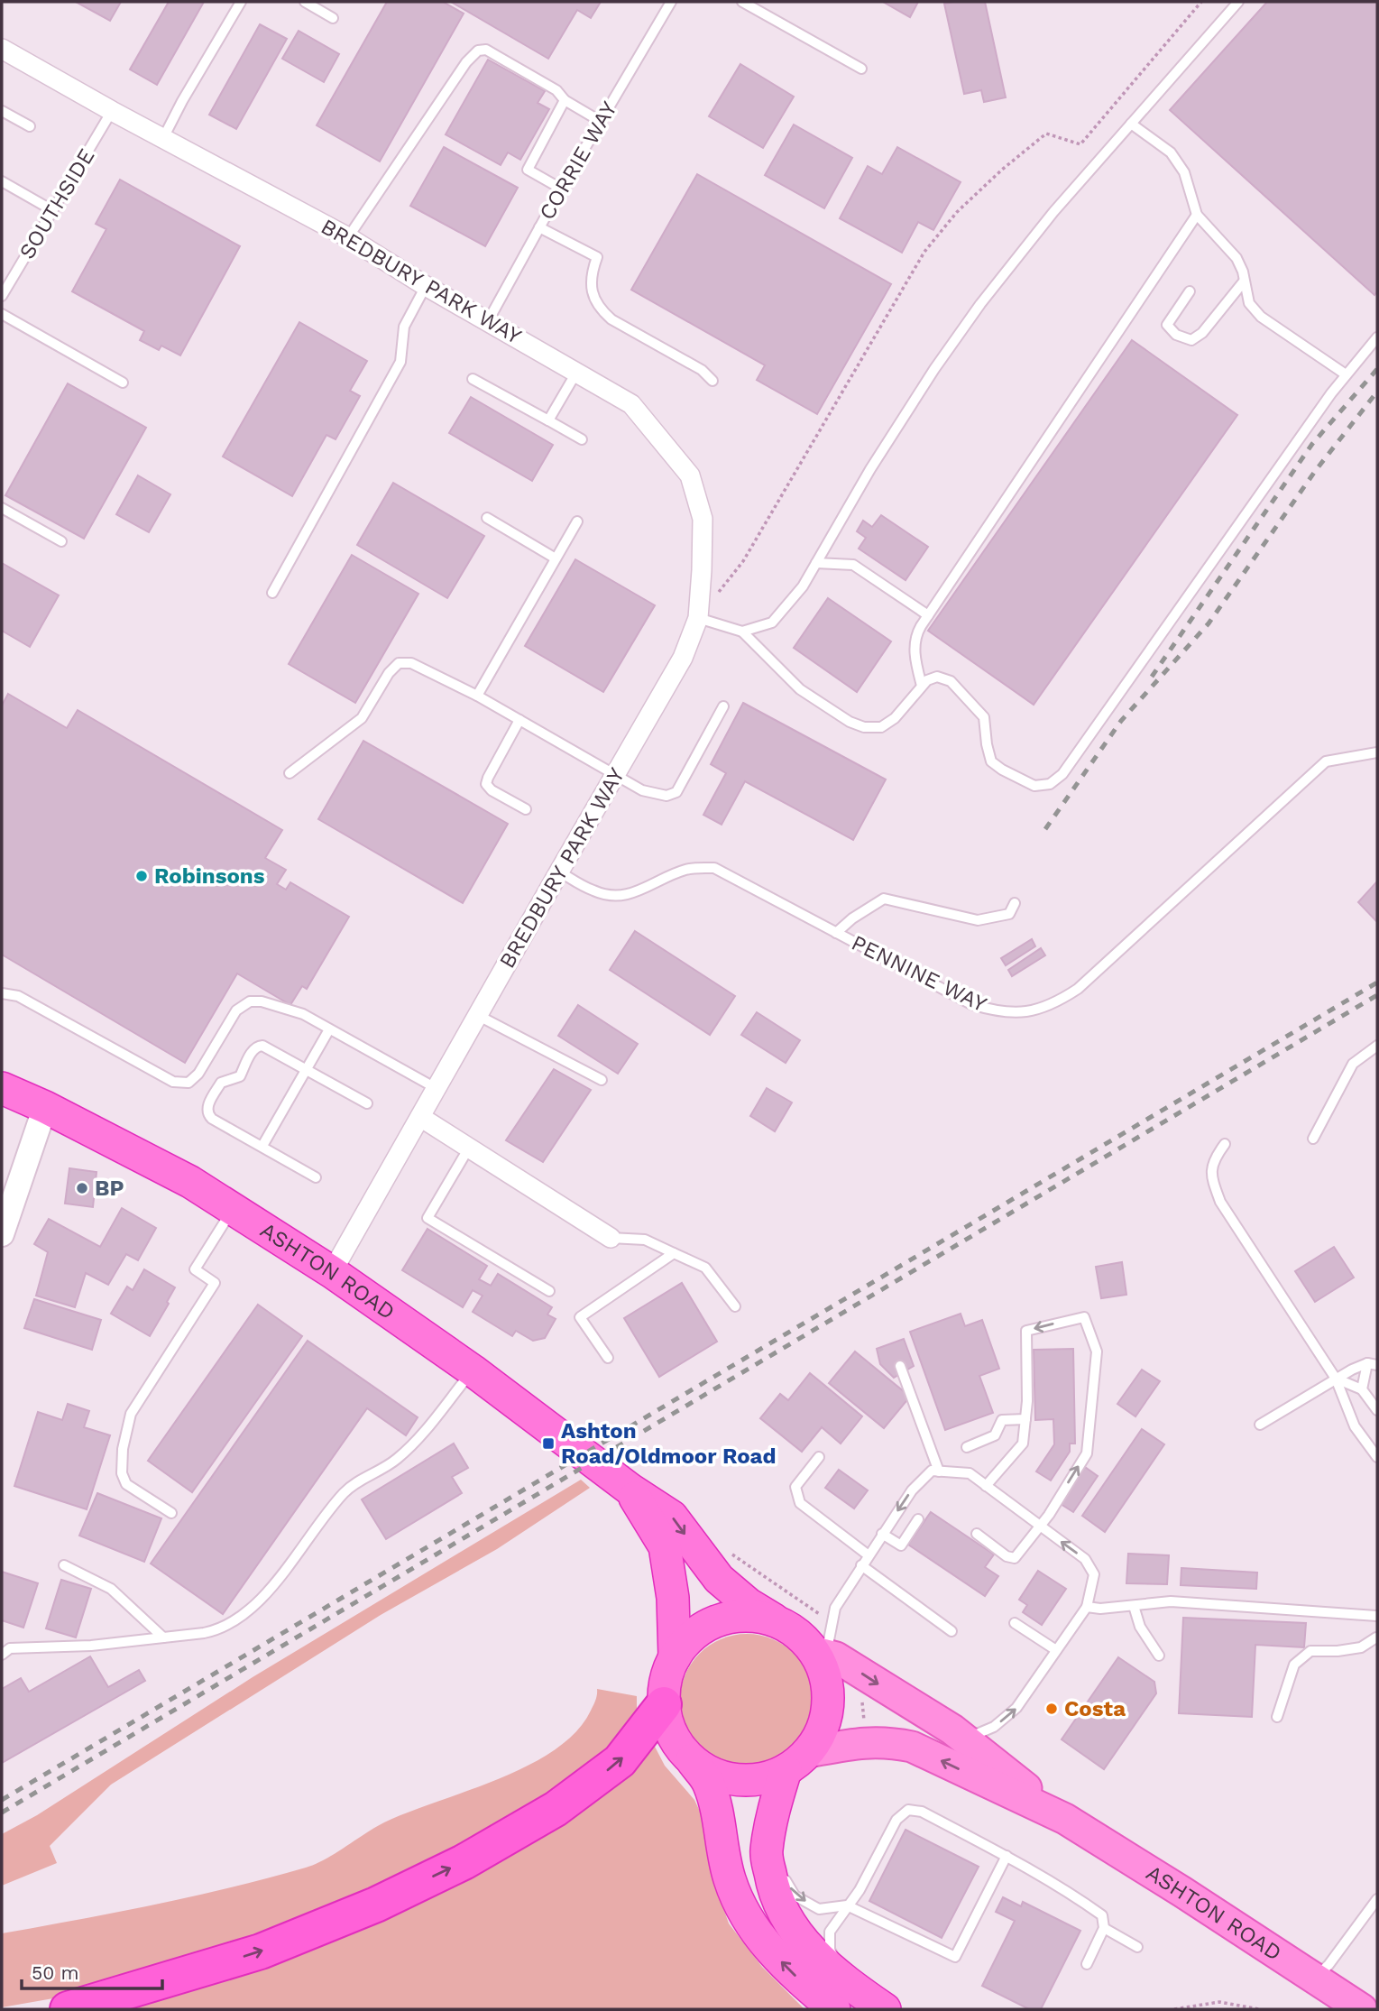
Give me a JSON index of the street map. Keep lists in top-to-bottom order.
{
  "streets": {
    "highway": ["ASHTON ROAD"],
    "street": ["BREDBURY PARK WAY"],
    "lane": ["CORRIE WAY", "SOUTHSIDE", "PENNINE WAY"]
  },
  "crossings": [
    ["CORRIE WAY", "BREDBURY PARK WAY"],
    ["SOUTHSIDE", "BREDBURY PARK WAY"],
    ["BREDBURY PARK WAY", "PENNINE WAY"],
    ["BREDBURY PARK WAY", "ASHTON ROAD"]
  ],
  "places": {
    "other": ["Robinsons", "BP", "Costa"],
    "transit": ["Ashton Road/Oldmoor Road"]
  },
  "scale_bar": "50 m"
}
